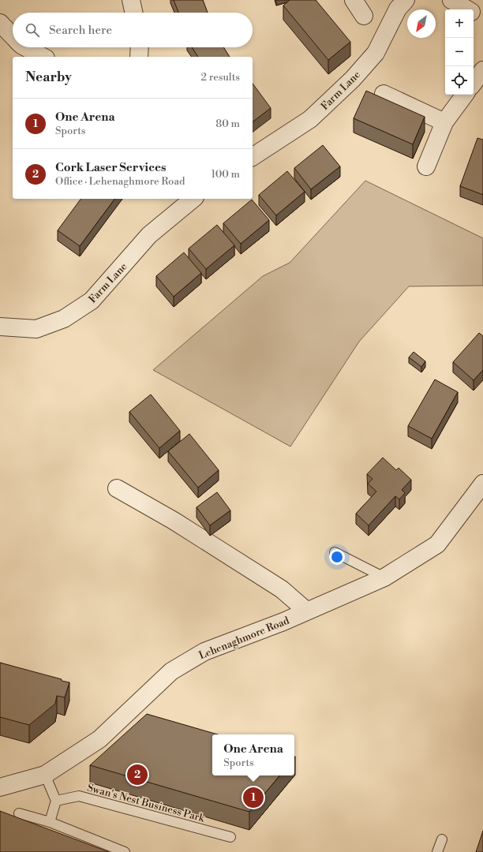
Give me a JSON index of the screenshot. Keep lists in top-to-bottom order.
{
  "streets": {
    "street": ["Farm Lane", "Lehenaghmore Road"],
    "lane": ["Swan's Nest Business Park"]
  },
  "north": "bottom left",
  "page": {
    "map_buttons": ["+", "−"],
    "search": "Search here",
    "heading": ["Nearby", "2 results"],
    "list": [
      {
        "mark": "1",
        "name": "One Arena",
        "note": "Sports",
        "value": "80 m"
      },
      {
        "mark": "2",
        "name": "Cork Laser Services",
        "note": "Office · Lehenaghmore Road",
        "value": "100 m"
      }
    ],
    "popup": ["One Arena", "Sports"],
    "pins": ["2", "1"]
  }
}
